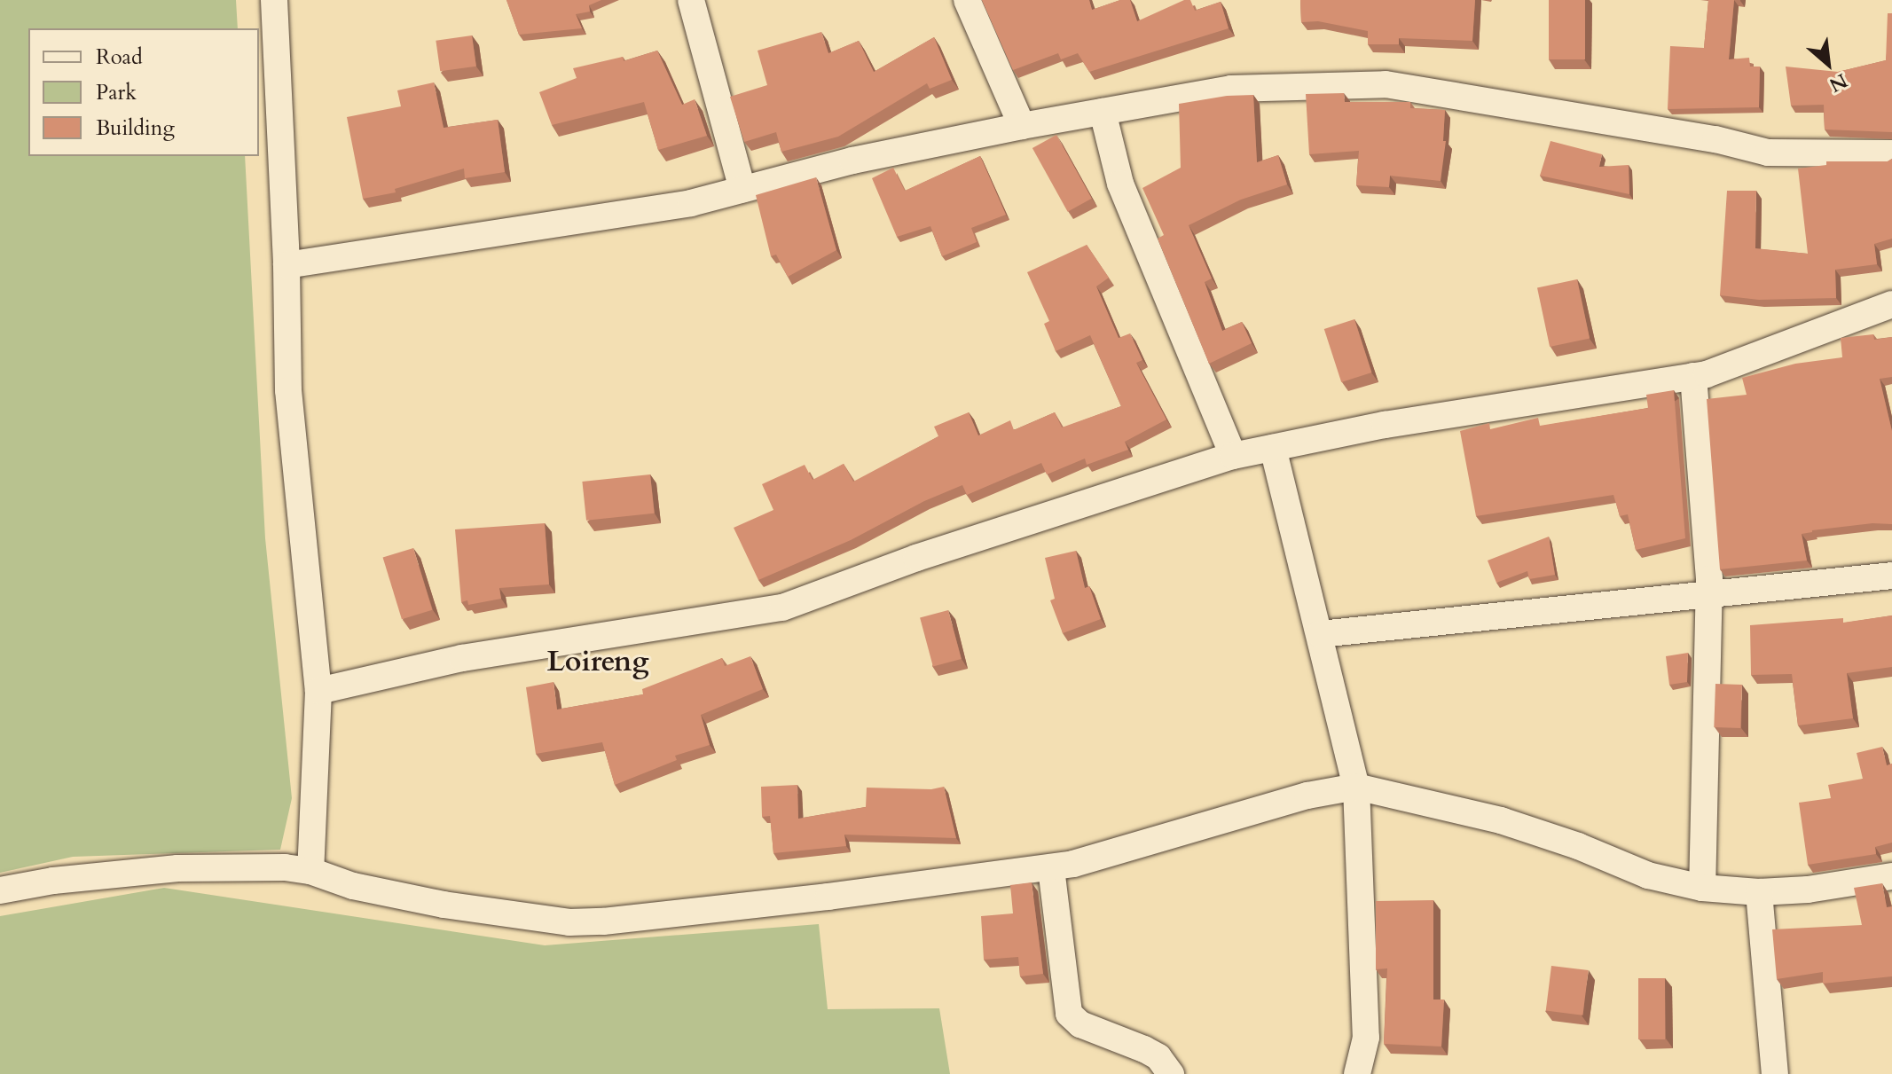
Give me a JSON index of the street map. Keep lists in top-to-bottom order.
{
  "districts": ["Loireng"],
  "legend": ["Road", "Park", "Building"],
  "north": "bottom right"
}
